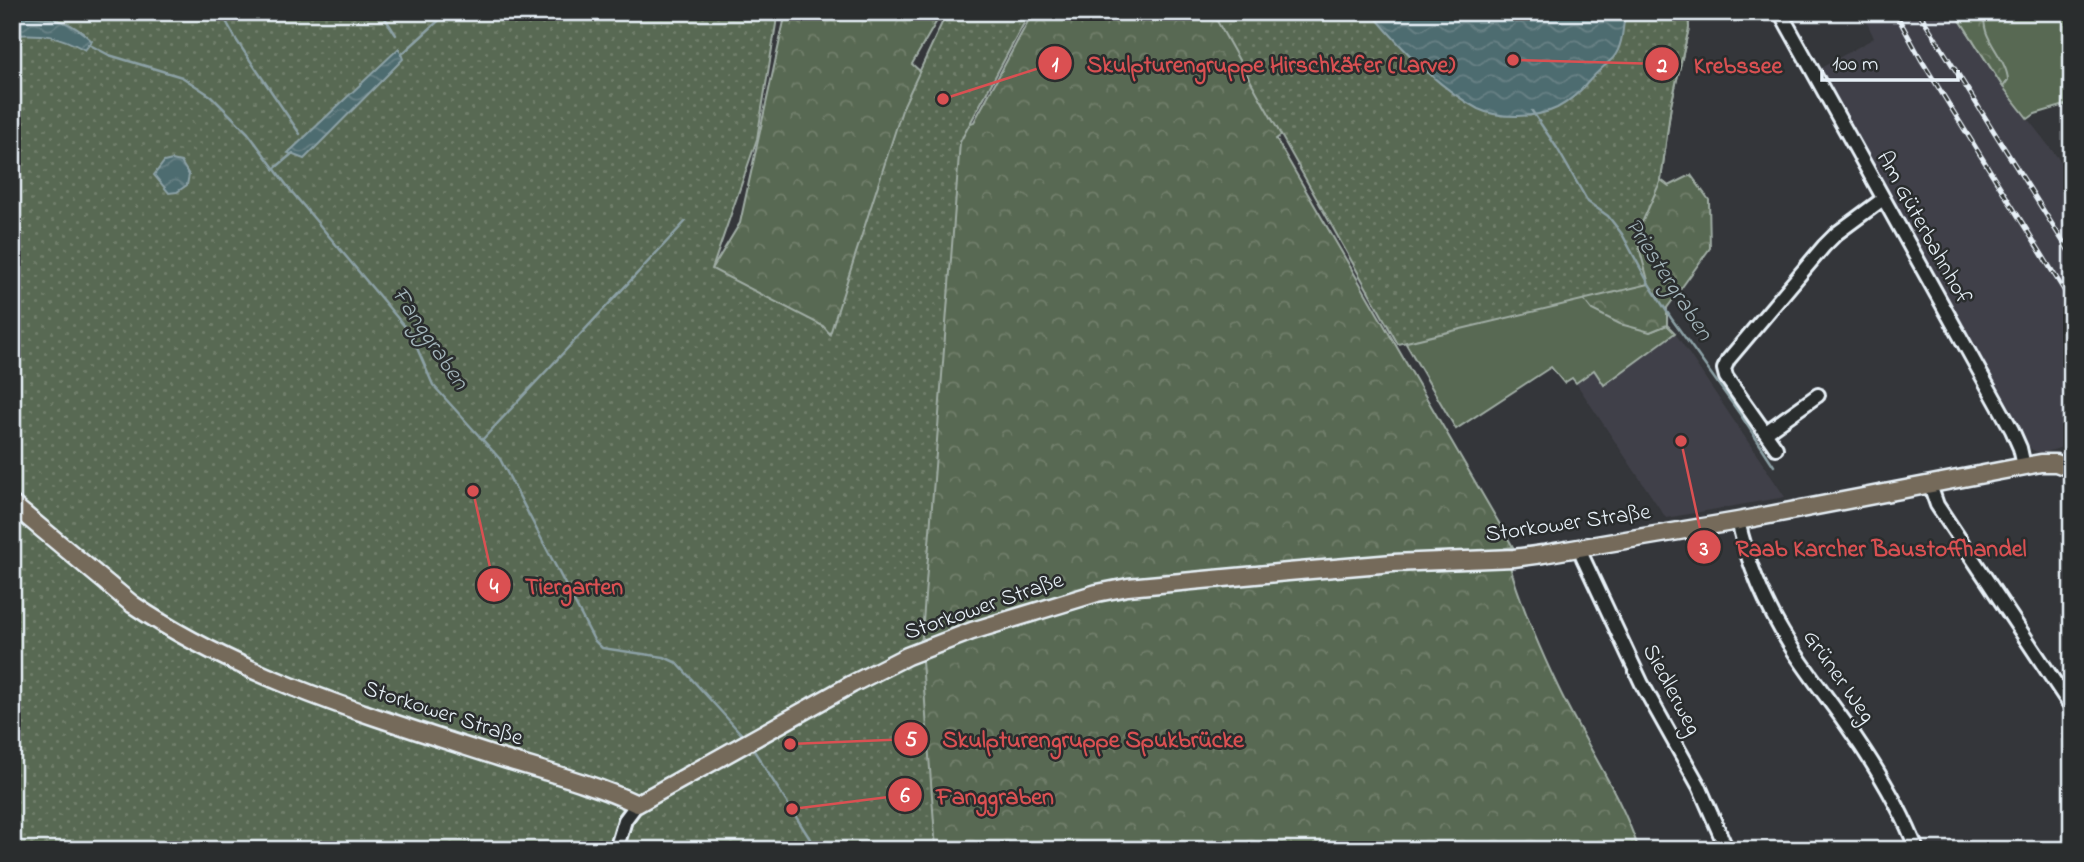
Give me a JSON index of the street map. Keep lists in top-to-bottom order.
{
  "streets": {
    "main road": ["Storkower Straße"],
    "street": ["Am Güterbahnhof", "Grüner Weg", "Siedlerweg"]
  },
  "crossings": [
    ["Am Güterbahnhof", "Storkower Straße"],
    ["Storkower Straße", "Grüner Weg"],
    ["Storkower Straße", "Siedlerweg"]
  ],
  "water": ["Priestergraben", "Fanggraben"],
  "places": [
    "Krebssee",
    "Skulpturengruppe Hirschkäfer (Larve)",
    "Raab Karcher Baustoffhandel",
    "Tiergarten",
    "Skulpturengruppe Spukbrücke",
    "Fanggraben"
  ],
  "scale_bar": "100 m"
}
